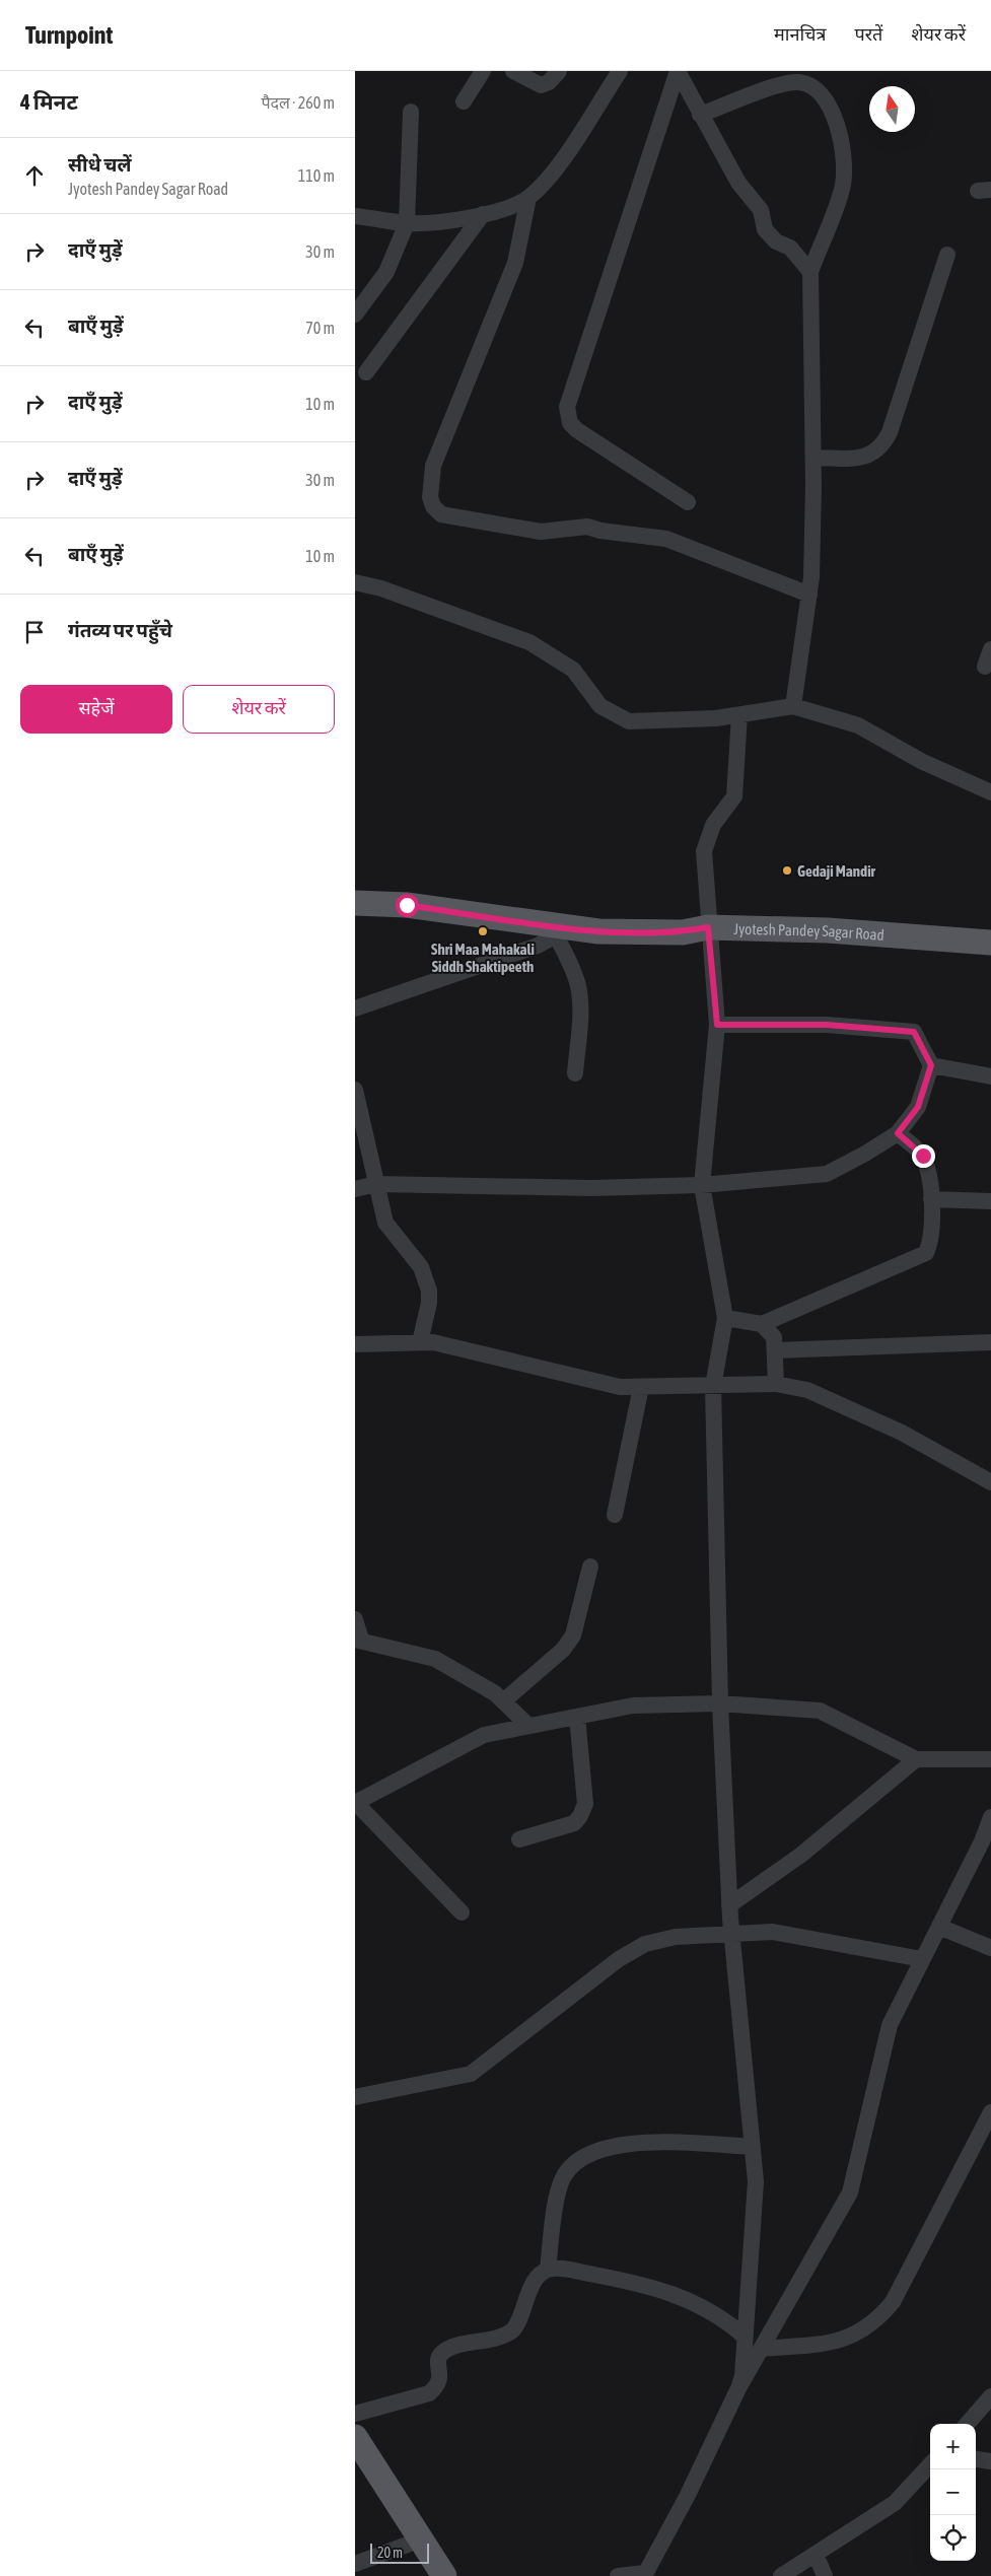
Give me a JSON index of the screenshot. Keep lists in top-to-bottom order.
{
  "streets": {
    "main road": ["Jyotesh Pandey Sagar Road"]
  },
  "places": ["Gedaji Mandir", "Shri Maa Mahakali Siddh Shaktipeeth"],
  "scale_bar": "20 m",
  "north": "top",
  "page": {
    "header": "Turnpoint",
    "nav": ["मानचित्र", "परतें", "शेयर करें"],
    "heading": ["4 मिनट", "पैदल · 260 m"],
    "list": [
      ["सीधे चलें", "Jyotesh Pandey Sagar Road", "110 m"],
      ["दाएँ मुड़ें", "30 m"],
      ["बाएँ मुड़ें", "70 m"],
      ["दाएँ मुड़ें", "10 m"],
      ["दाएँ मुड़ें", "30 m"],
      ["बाएँ मुड़ें", "10 m"],
      "गंतव्य पर पहुँचे"
    ],
    "buttons": ["सहेजें", "शेयर करें"],
    "map_buttons": ["+", "−"],
    "scale": "20 m"
  }
}
